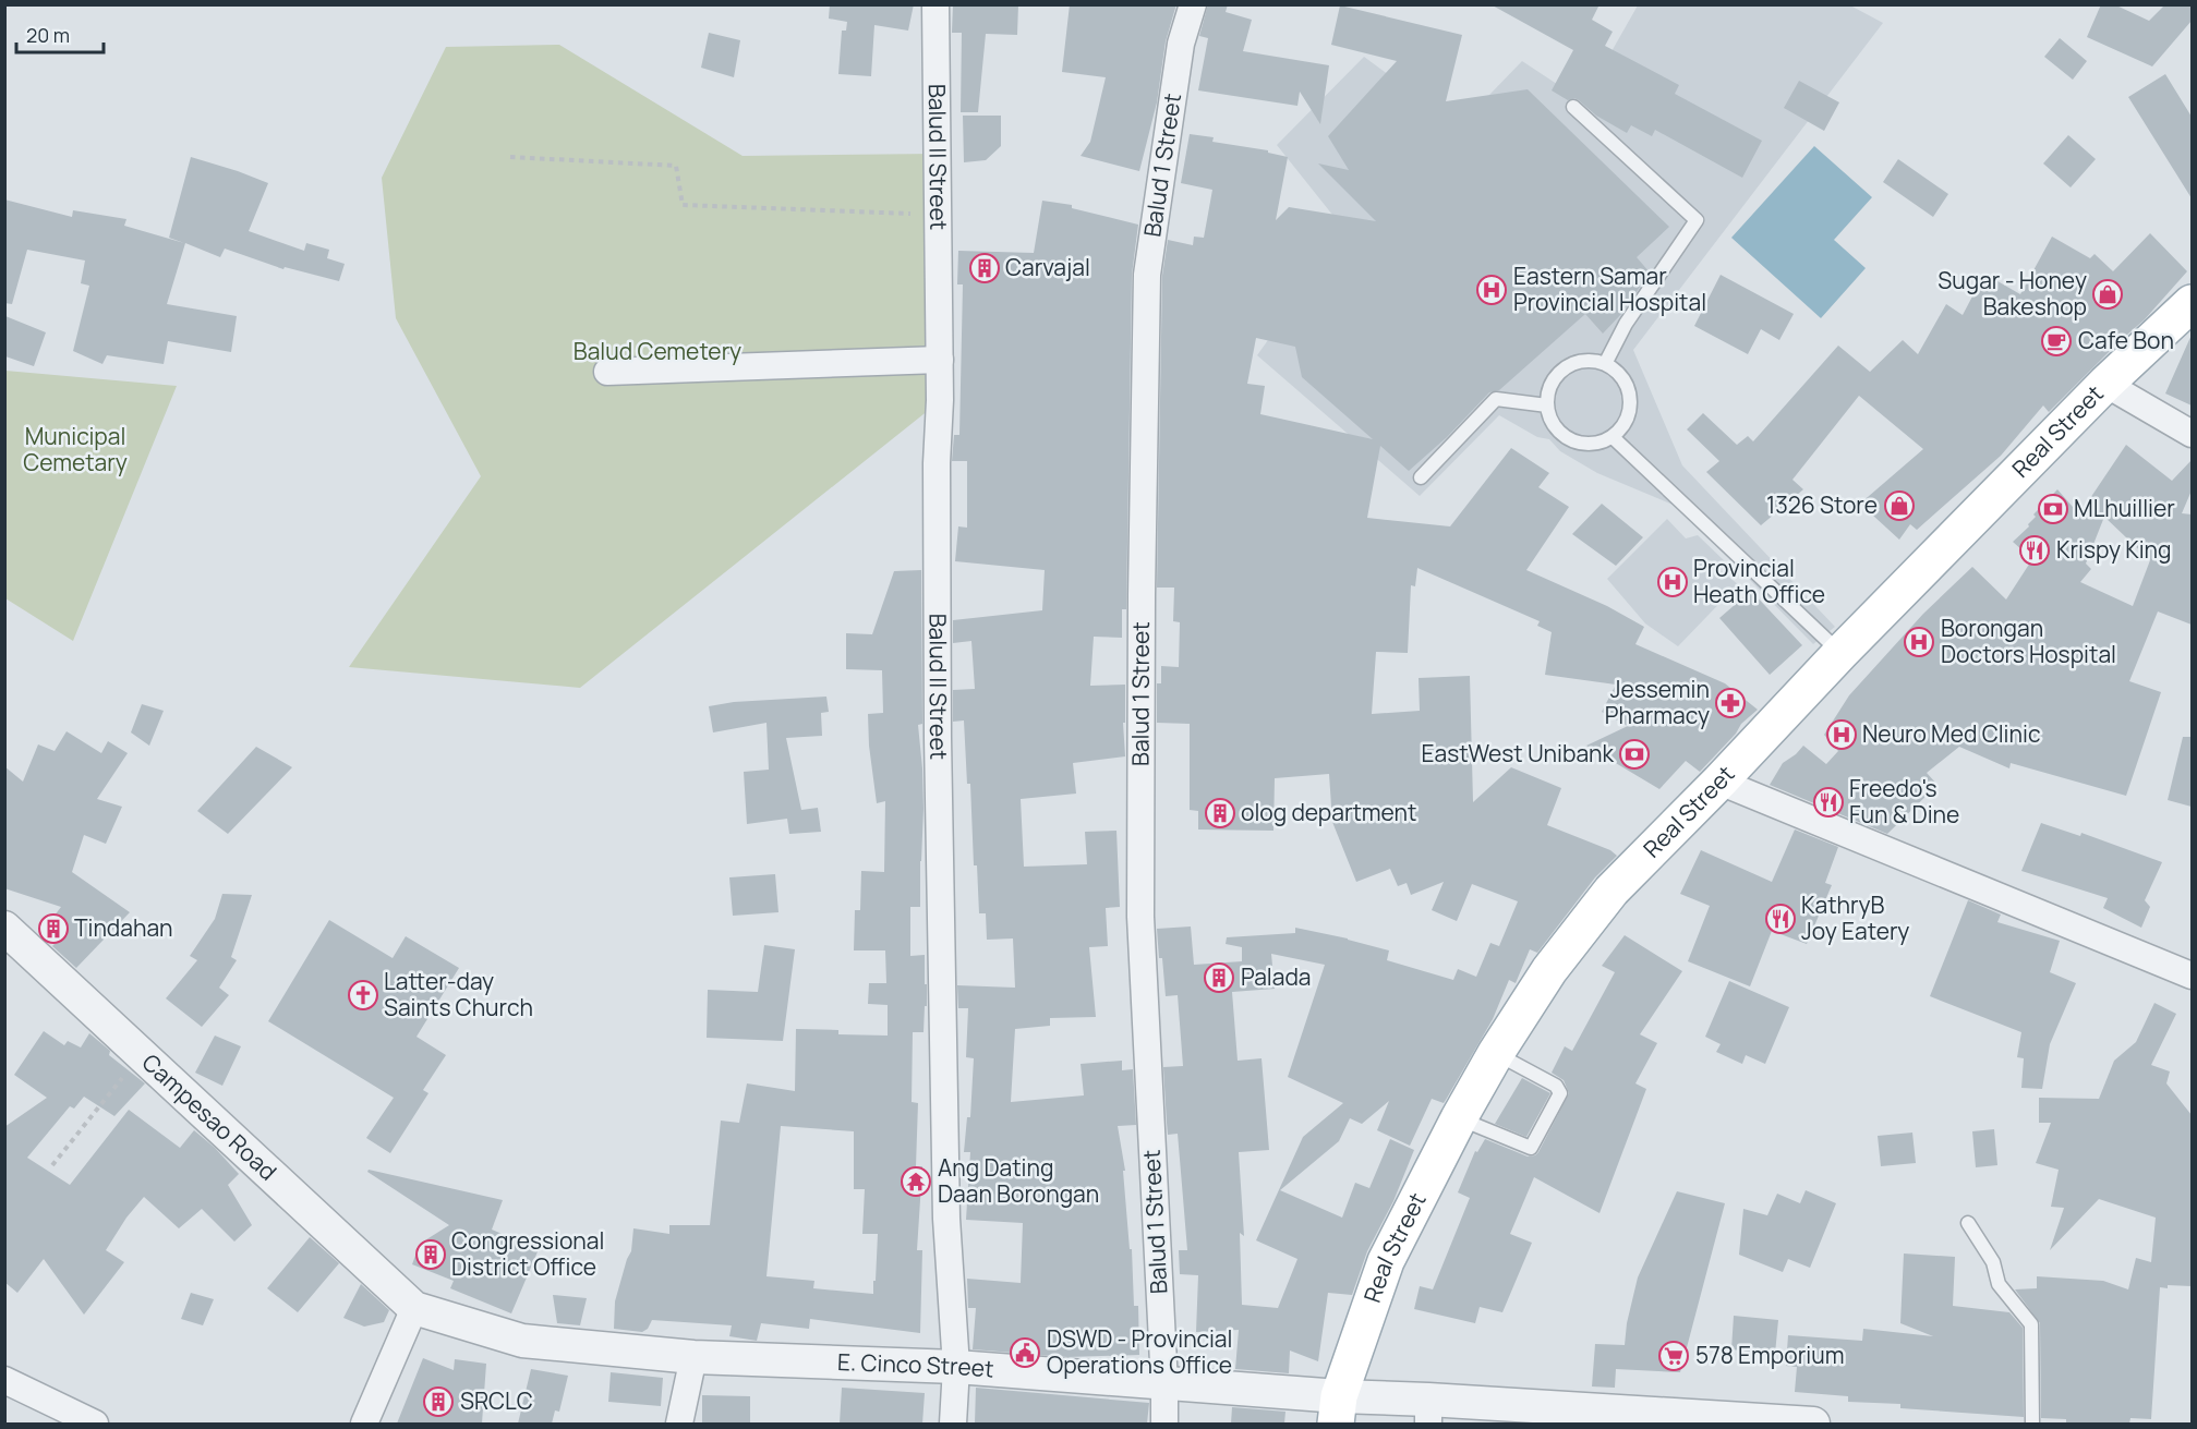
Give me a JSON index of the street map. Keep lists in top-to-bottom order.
{
  "streets": {
    "main road": ["Real Street"],
    "street": [
      "Balud II Street",
      "Balud 1 Street",
      "Campesao Road",
      "E. Cinco Street"
    ]
  },
  "crossings": [
    ["Balud II Street", "E. Cinco Street"],
    ["Balud 1 Street", "E. Cinco Street"],
    ["Real Street", "E. Cinco Street"],
    ["Campesao Road", "E. Cinco Street"]
  ],
  "parks": ["Balud Cemetery", "Municipal Cemetary"],
  "places": {
    "building": [
      "Carvajal",
      "olog department",
      "Tindahan",
      "Palada",
      "Congressional District Office",
      "SRCLC"
    ],
    "hospital": [
      "Eastern Samar Provincial Hospital",
      "Provincial Heath Office",
      "Borongan Doctors Hospital",
      "Neuro Med Clinic"
    ],
    "shop": ["Sugar - Honey Bakeshop", "1326 Store"],
    "cafe": ["Cafe Bon"],
    "bank": ["MLhuillier", "EastWest Unibank"],
    "restaurant": ["Krispy King", "Freedo's Fun & Dine", "KathryB Joy Eatery"],
    "pharmacy": ["Jessemin Pharmacy"],
    "church": ["Latter-day Saints Church"],
    "temple": ["Ang Dating Daan Borongan"],
    "public building": ["DSWD - Provincial Operations Office"],
    "supermarket": ["578 Emporium"]
  },
  "scale_bar": "20 m"
}
